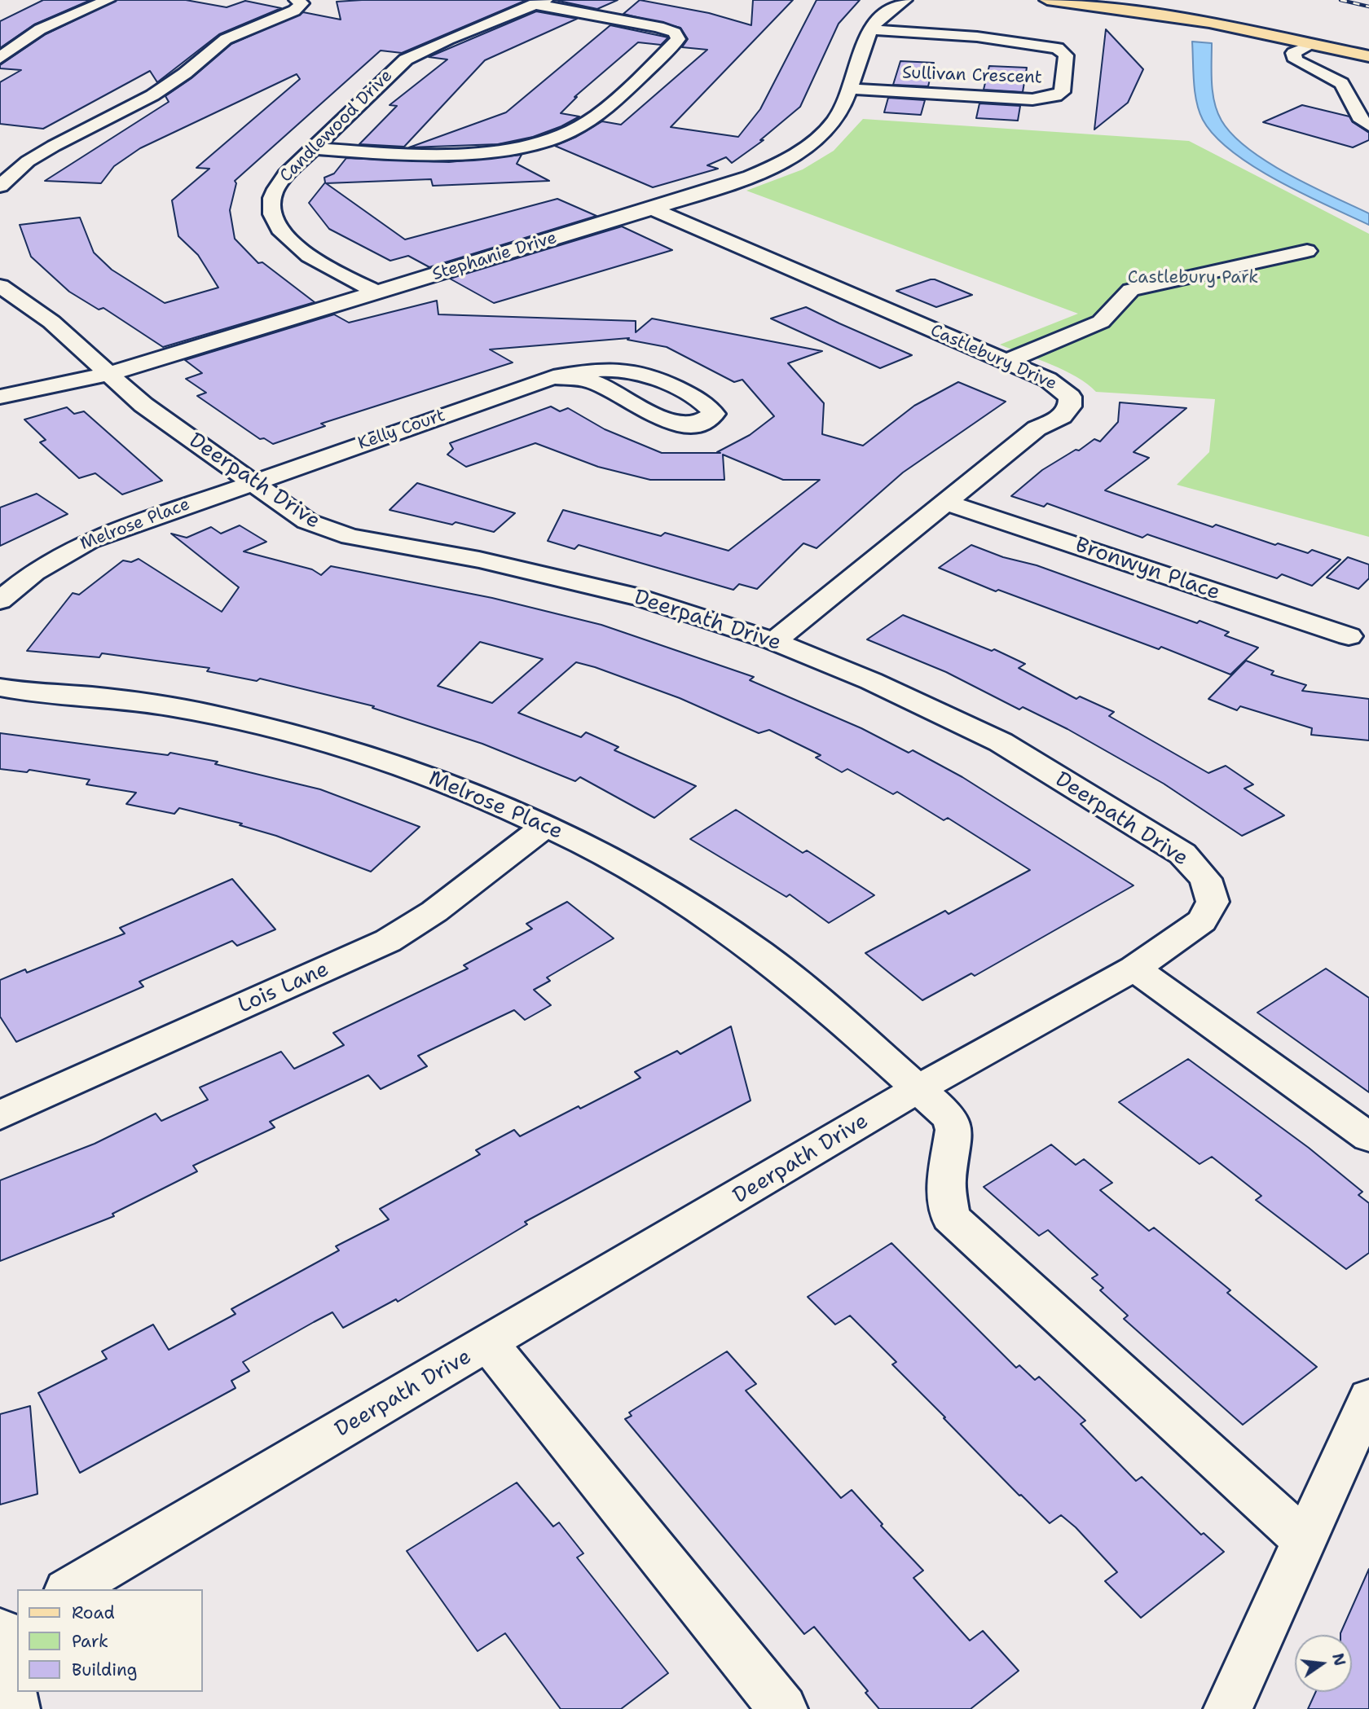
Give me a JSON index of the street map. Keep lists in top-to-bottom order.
{
  "streets": {
    "street": [
      "Sullivan Crescent",
      "Candlewood Drive",
      "Stephanie Drive",
      "Castlebury Drive",
      "Kelly Court",
      "Deerpath Drive",
      "Melrose Place",
      "Bronwyn Place",
      "Lois Lane"
    ]
  },
  "crossings": [
    ["Sullivan Crescent", "Stephanie Drive"],
    ["Candlewood Drive", "Stephanie Drive"],
    ["Stephanie Drive", "Castlebury Drive"],
    ["Stephanie Drive", "Deerpath Drive"],
    ["Castlebury Drive", "Deerpath Drive"],
    ["Castlebury Drive", "Bronwyn Place"],
    ["Kelly Court", "Deerpath Drive"],
    ["Kelly Court", "Melrose Place"],
    ["Deerpath Drive", "Melrose Place"],
    ["Melrose Place", "Lois Lane"]
  ],
  "parks": ["Castlebury Park"],
  "legend": ["Road", "Park", "Building"],
  "north": "right"
}
